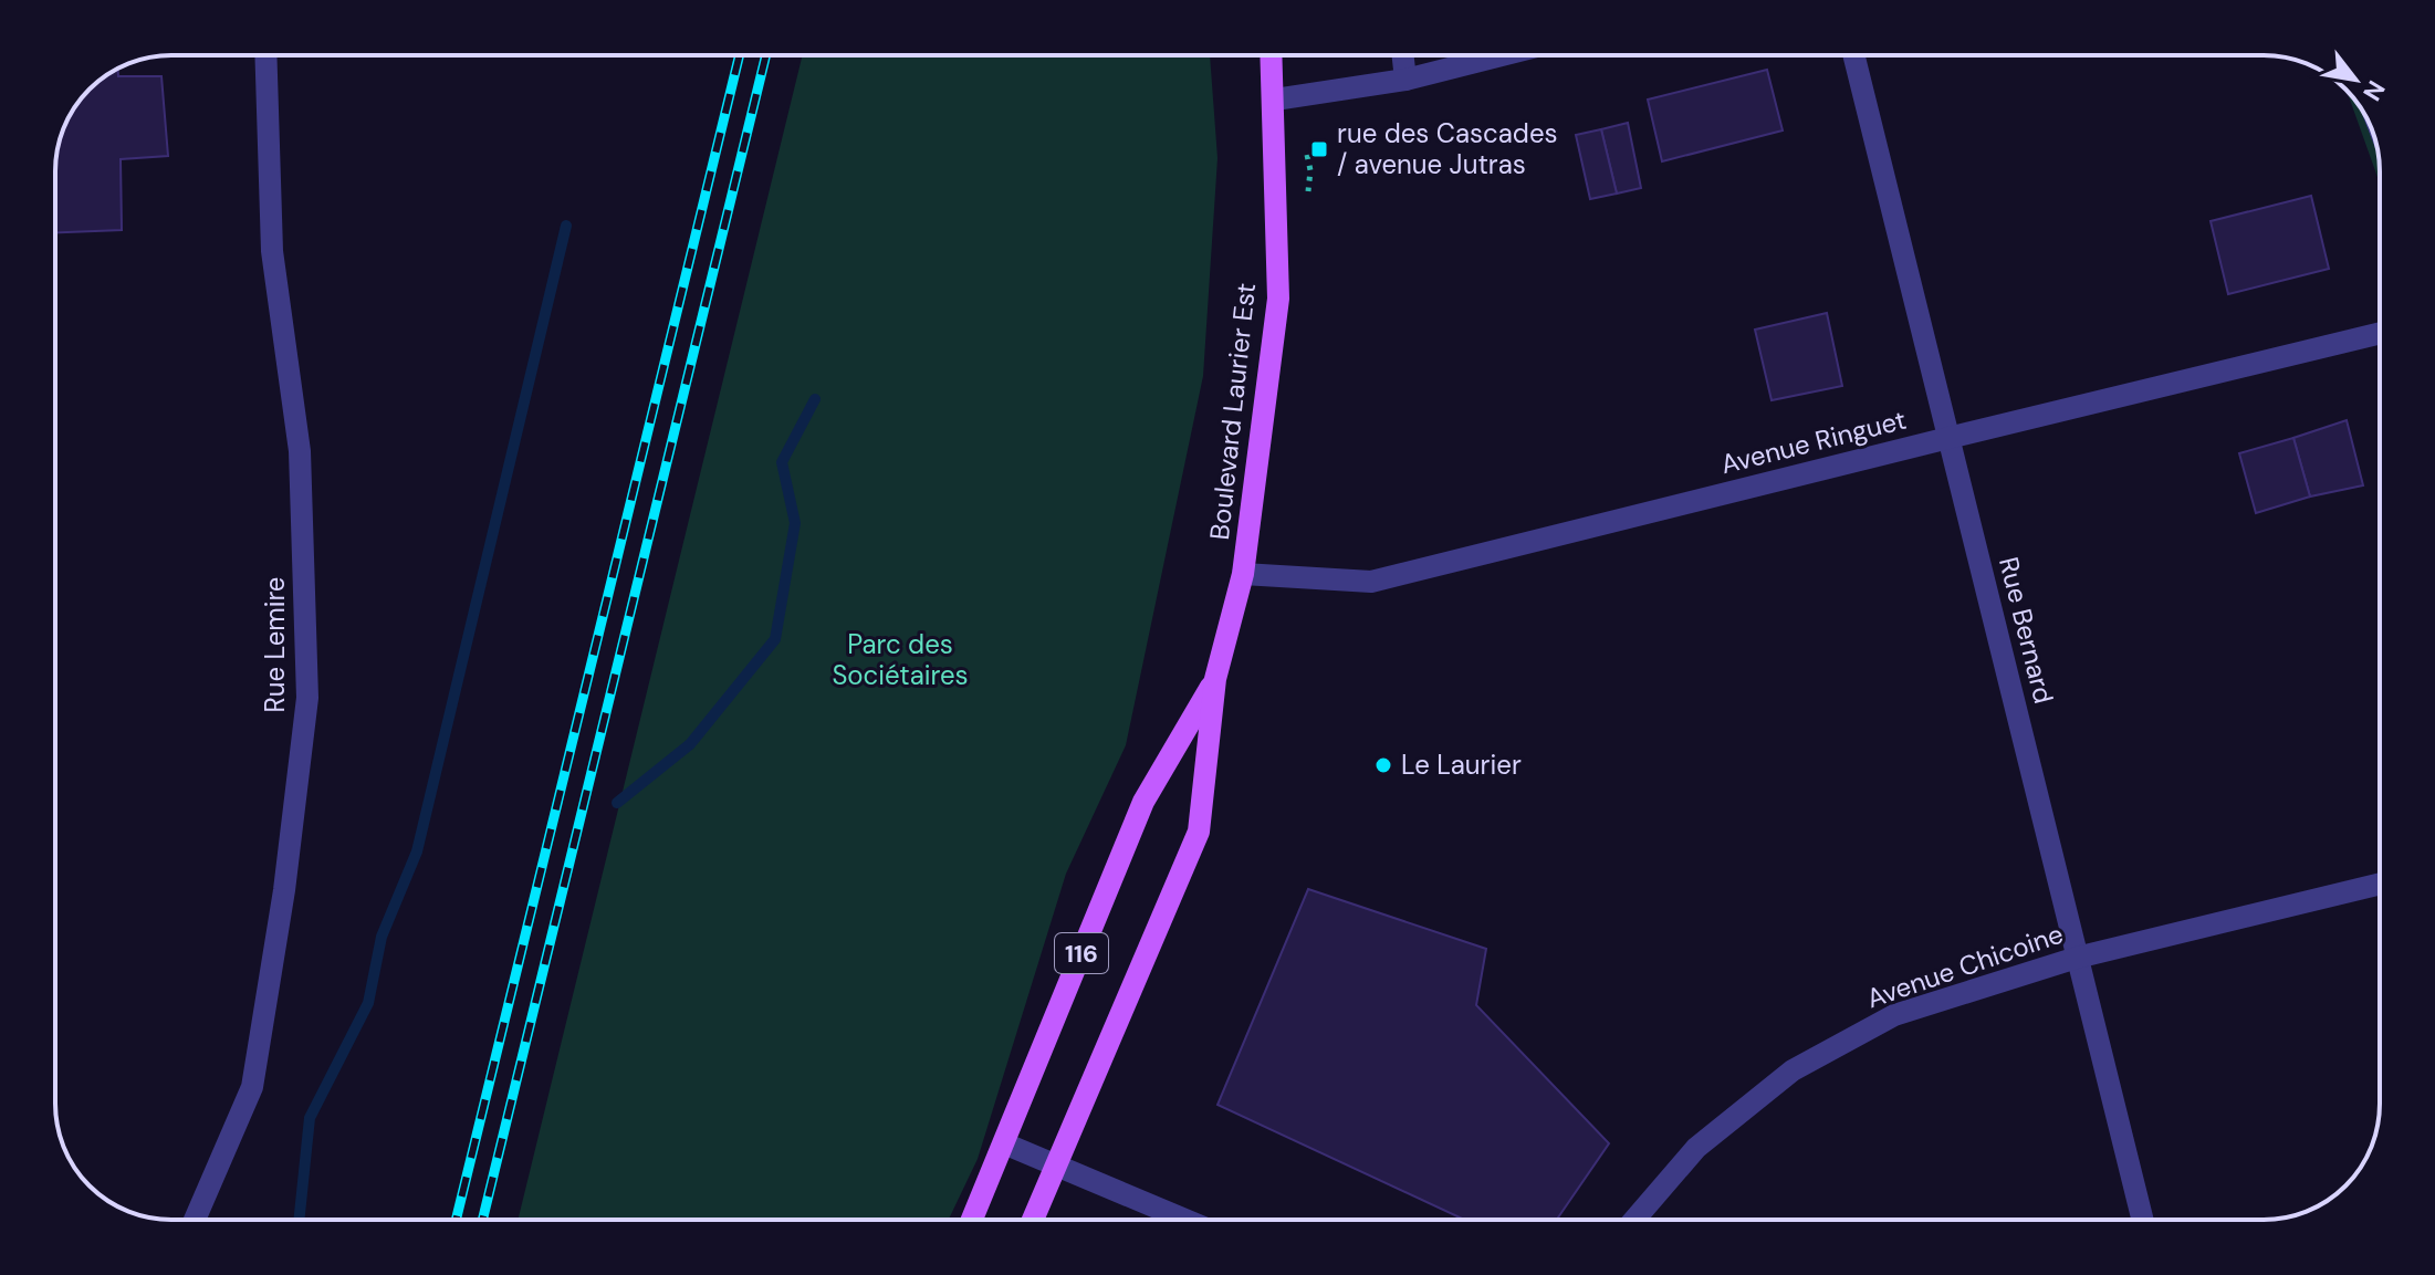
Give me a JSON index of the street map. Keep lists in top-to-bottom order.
{
  "streets": {
    "main road": ["Boulevard Laurier Est", "116"],
    "street": [
      "Avenue Ringuet",
      "Rue Bernard",
      "Rue Lemire",
      "Avenue Chicoine"
    ]
  },
  "crossings": [
    ["Boulevard Laurier Est", "Avenue Ringuet"],
    ["Avenue Ringuet", "Rue Bernard"],
    ["Rue Bernard", "Avenue Chicoine"]
  ],
  "parks": ["Parc des Sociétaires"],
  "places": {
    "transit": ["rue des Cascades / avenue Jutras"],
    "other": ["Le Laurier"]
  },
  "north": "bottom right"
}
